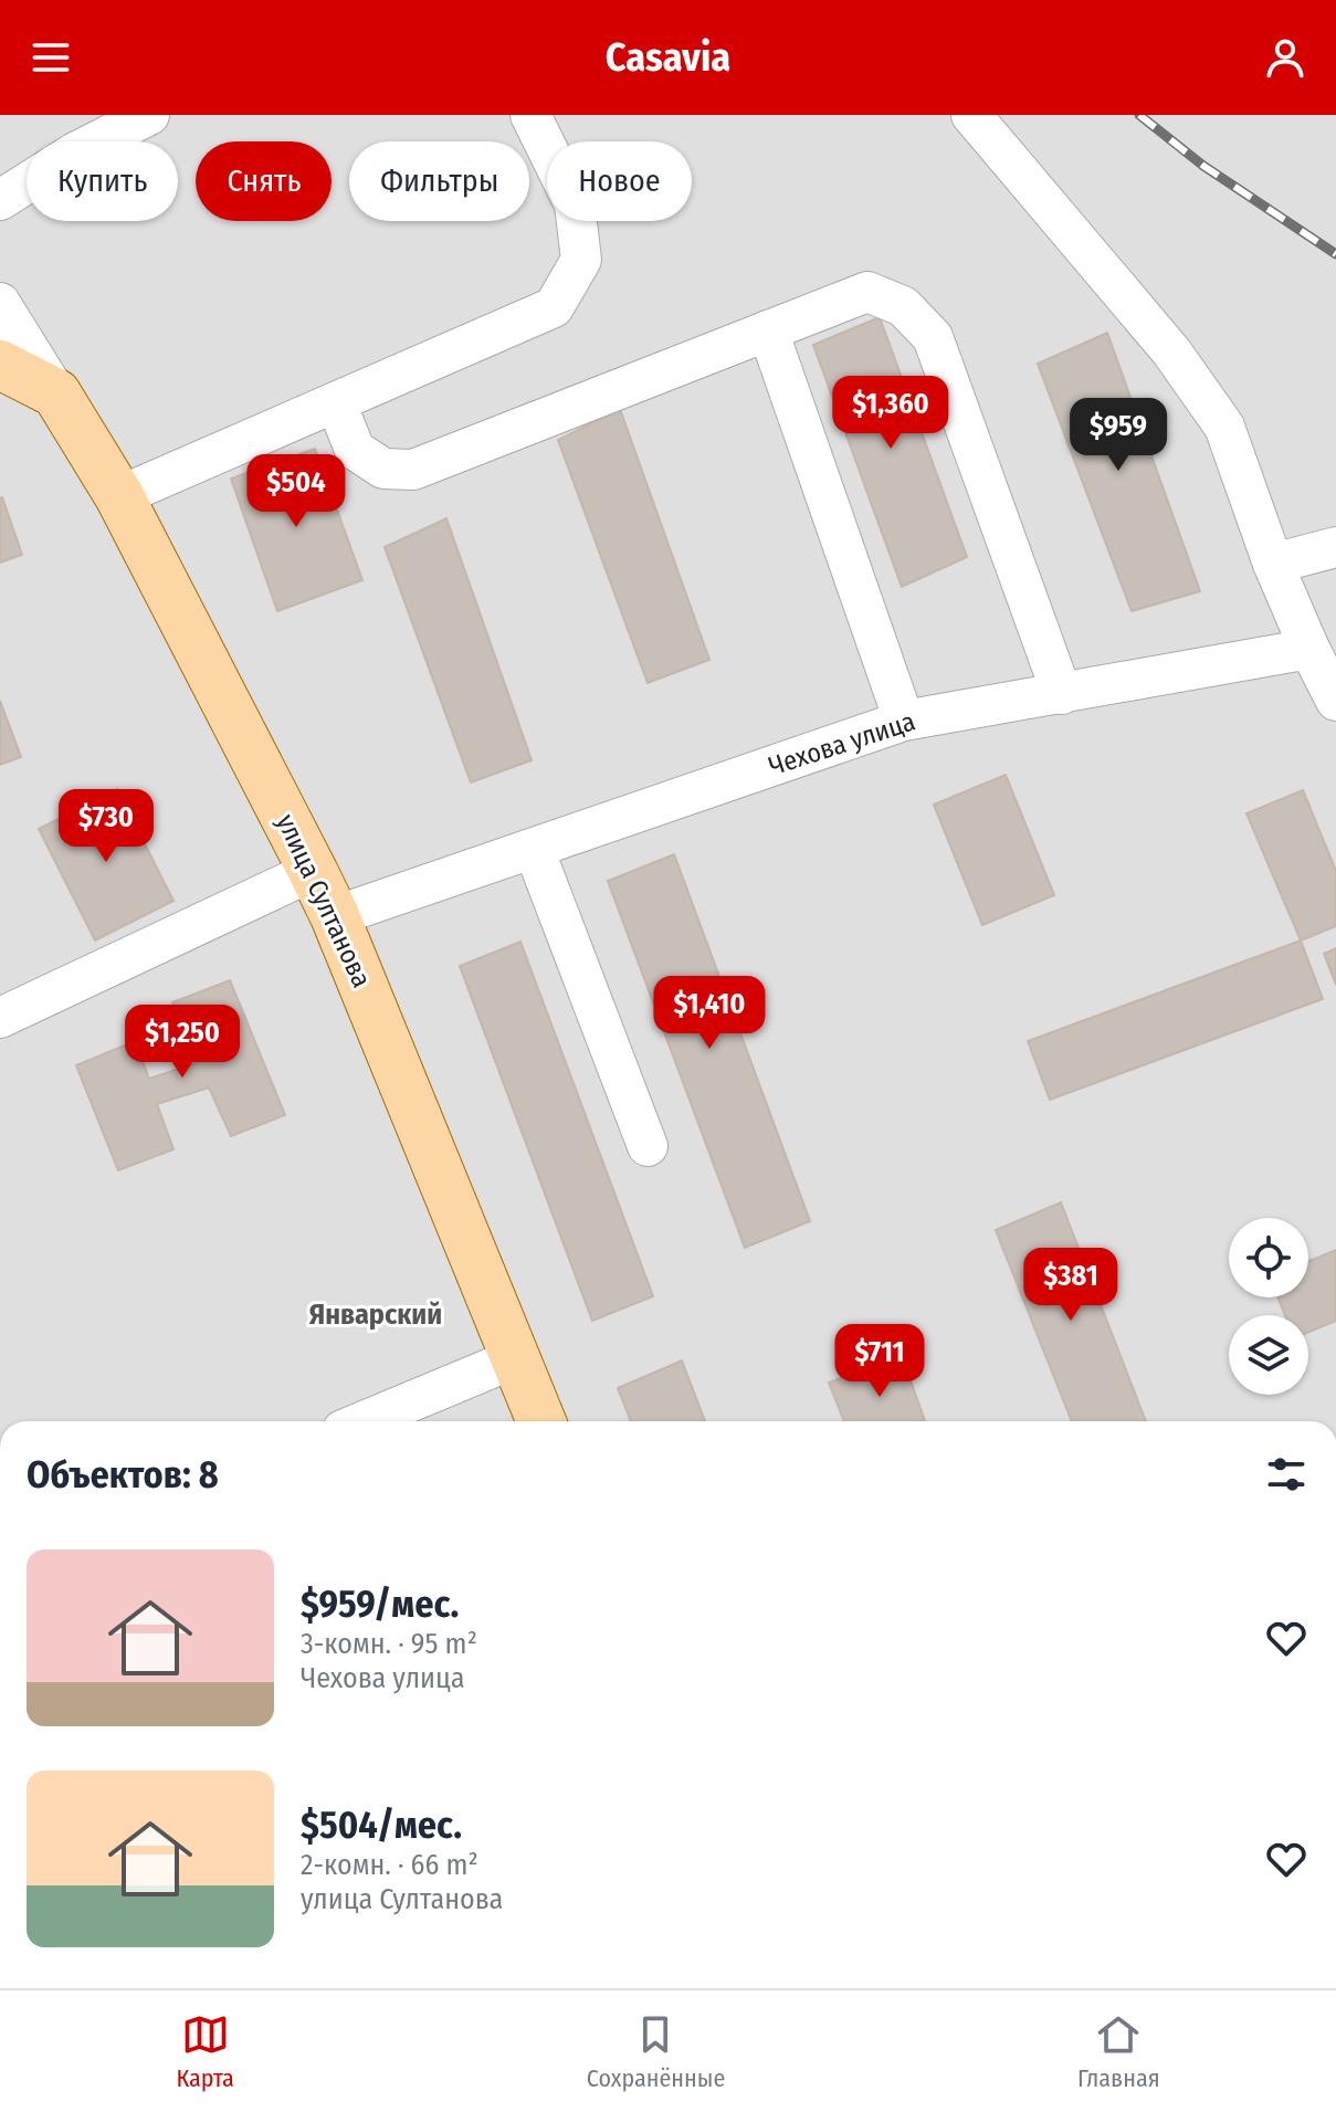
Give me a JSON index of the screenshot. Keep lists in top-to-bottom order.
{
  "streets": {
    "main road": ["улица Султанова"],
    "street": ["Чехова улица"]
  },
  "crossings": [
    ["Чехова улица", "улица Султанова"]
  ],
  "districts": ["Январский"],
  "page": {
    "header": "Casavia",
    "chip": [
      "Купить",
      "Снять",
      "Фильтры",
      "Новое"
    ],
    "price": [
      "$1,360",
      "$959",
      "$504",
      "$730",
      "$1,410",
      "$1,250",
      "$381",
      "$711"
    ],
    "heading": "Объектов: 8",
    "list": [
      {
        "name": "$959/мес.",
        "note": "3-комн. · 95 m² · Чехова улица"
      },
      {
        "name": "$504/мес.",
        "note": "2-комн. · 66 m² · улица Султанова"
      }
    ],
    "tabs": ["Карта", "Сохранённые", "Главная"]
  }
}
